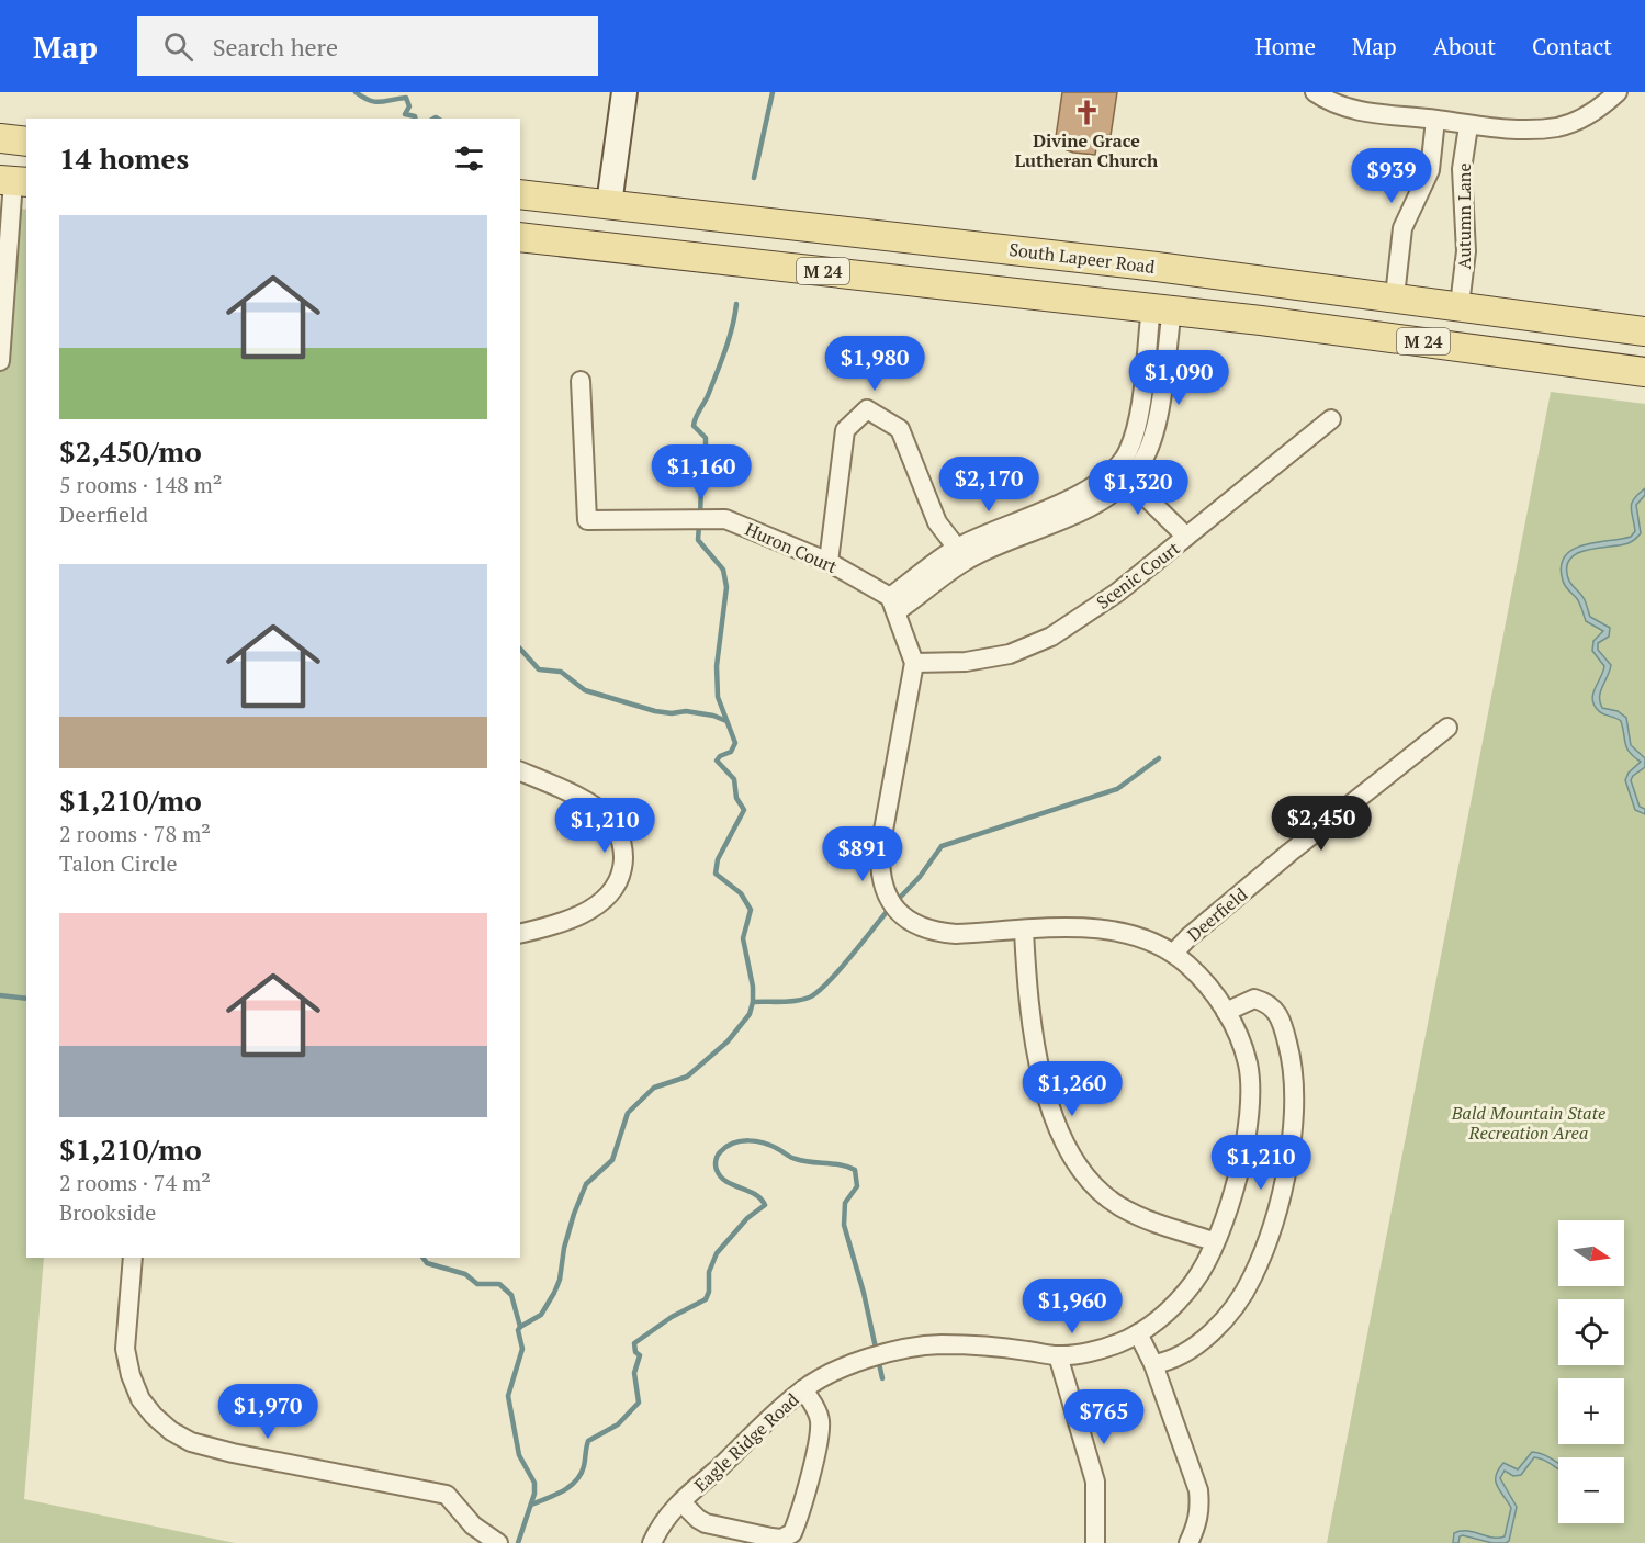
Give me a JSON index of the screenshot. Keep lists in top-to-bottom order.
{
  "streets": {
    "main road": ["South Lapeer Road", "M 24"],
    "street": [
      "Autumn Lane",
      "Huron Court",
      "Scenic Court",
      "Deerfield",
      "Eagle Ridge Road"
    ]
  },
  "crossings": [
    ["Autumn Lane", "South Lapeer Road"],
    ["Scenic Court", "Eagle Ridge Road"],
    ["Deerfield", "Eagle Ridge Road"]
  ],
  "parks": ["Bald Mountain State Recreation Area"],
  "places": {
    "church": ["Divine Grace Lutheran Church"]
  },
  "north": "right",
  "page": {
    "header": "Map",
    "search": "Search here",
    "nav": [
      "Home",
      "Map",
      "About",
      "Contact"
    ],
    "heading": "14 homes",
    "price": [
      "$939",
      "$1,980",
      "$1,090",
      "$1,160",
      "$2,170",
      "$1,320",
      "$2,450",
      "$1,210",
      "$891",
      "$1,260",
      "$1,210",
      "$1,960",
      "$1,970",
      "$765"
    ],
    "list": [
      {
        "name": "$2,450/mo",
        "note": "5 rooms · 148 m² · Deerfield"
      },
      {
        "name": "$1,210/mo",
        "note": "2 rooms · 78 m² · Talon Circle"
      },
      {
        "name": "$1,210/mo",
        "note": "2 rooms · 74 m² · Brookside"
      }
    ],
    "map_buttons": ["+", "−"]
  }
}
